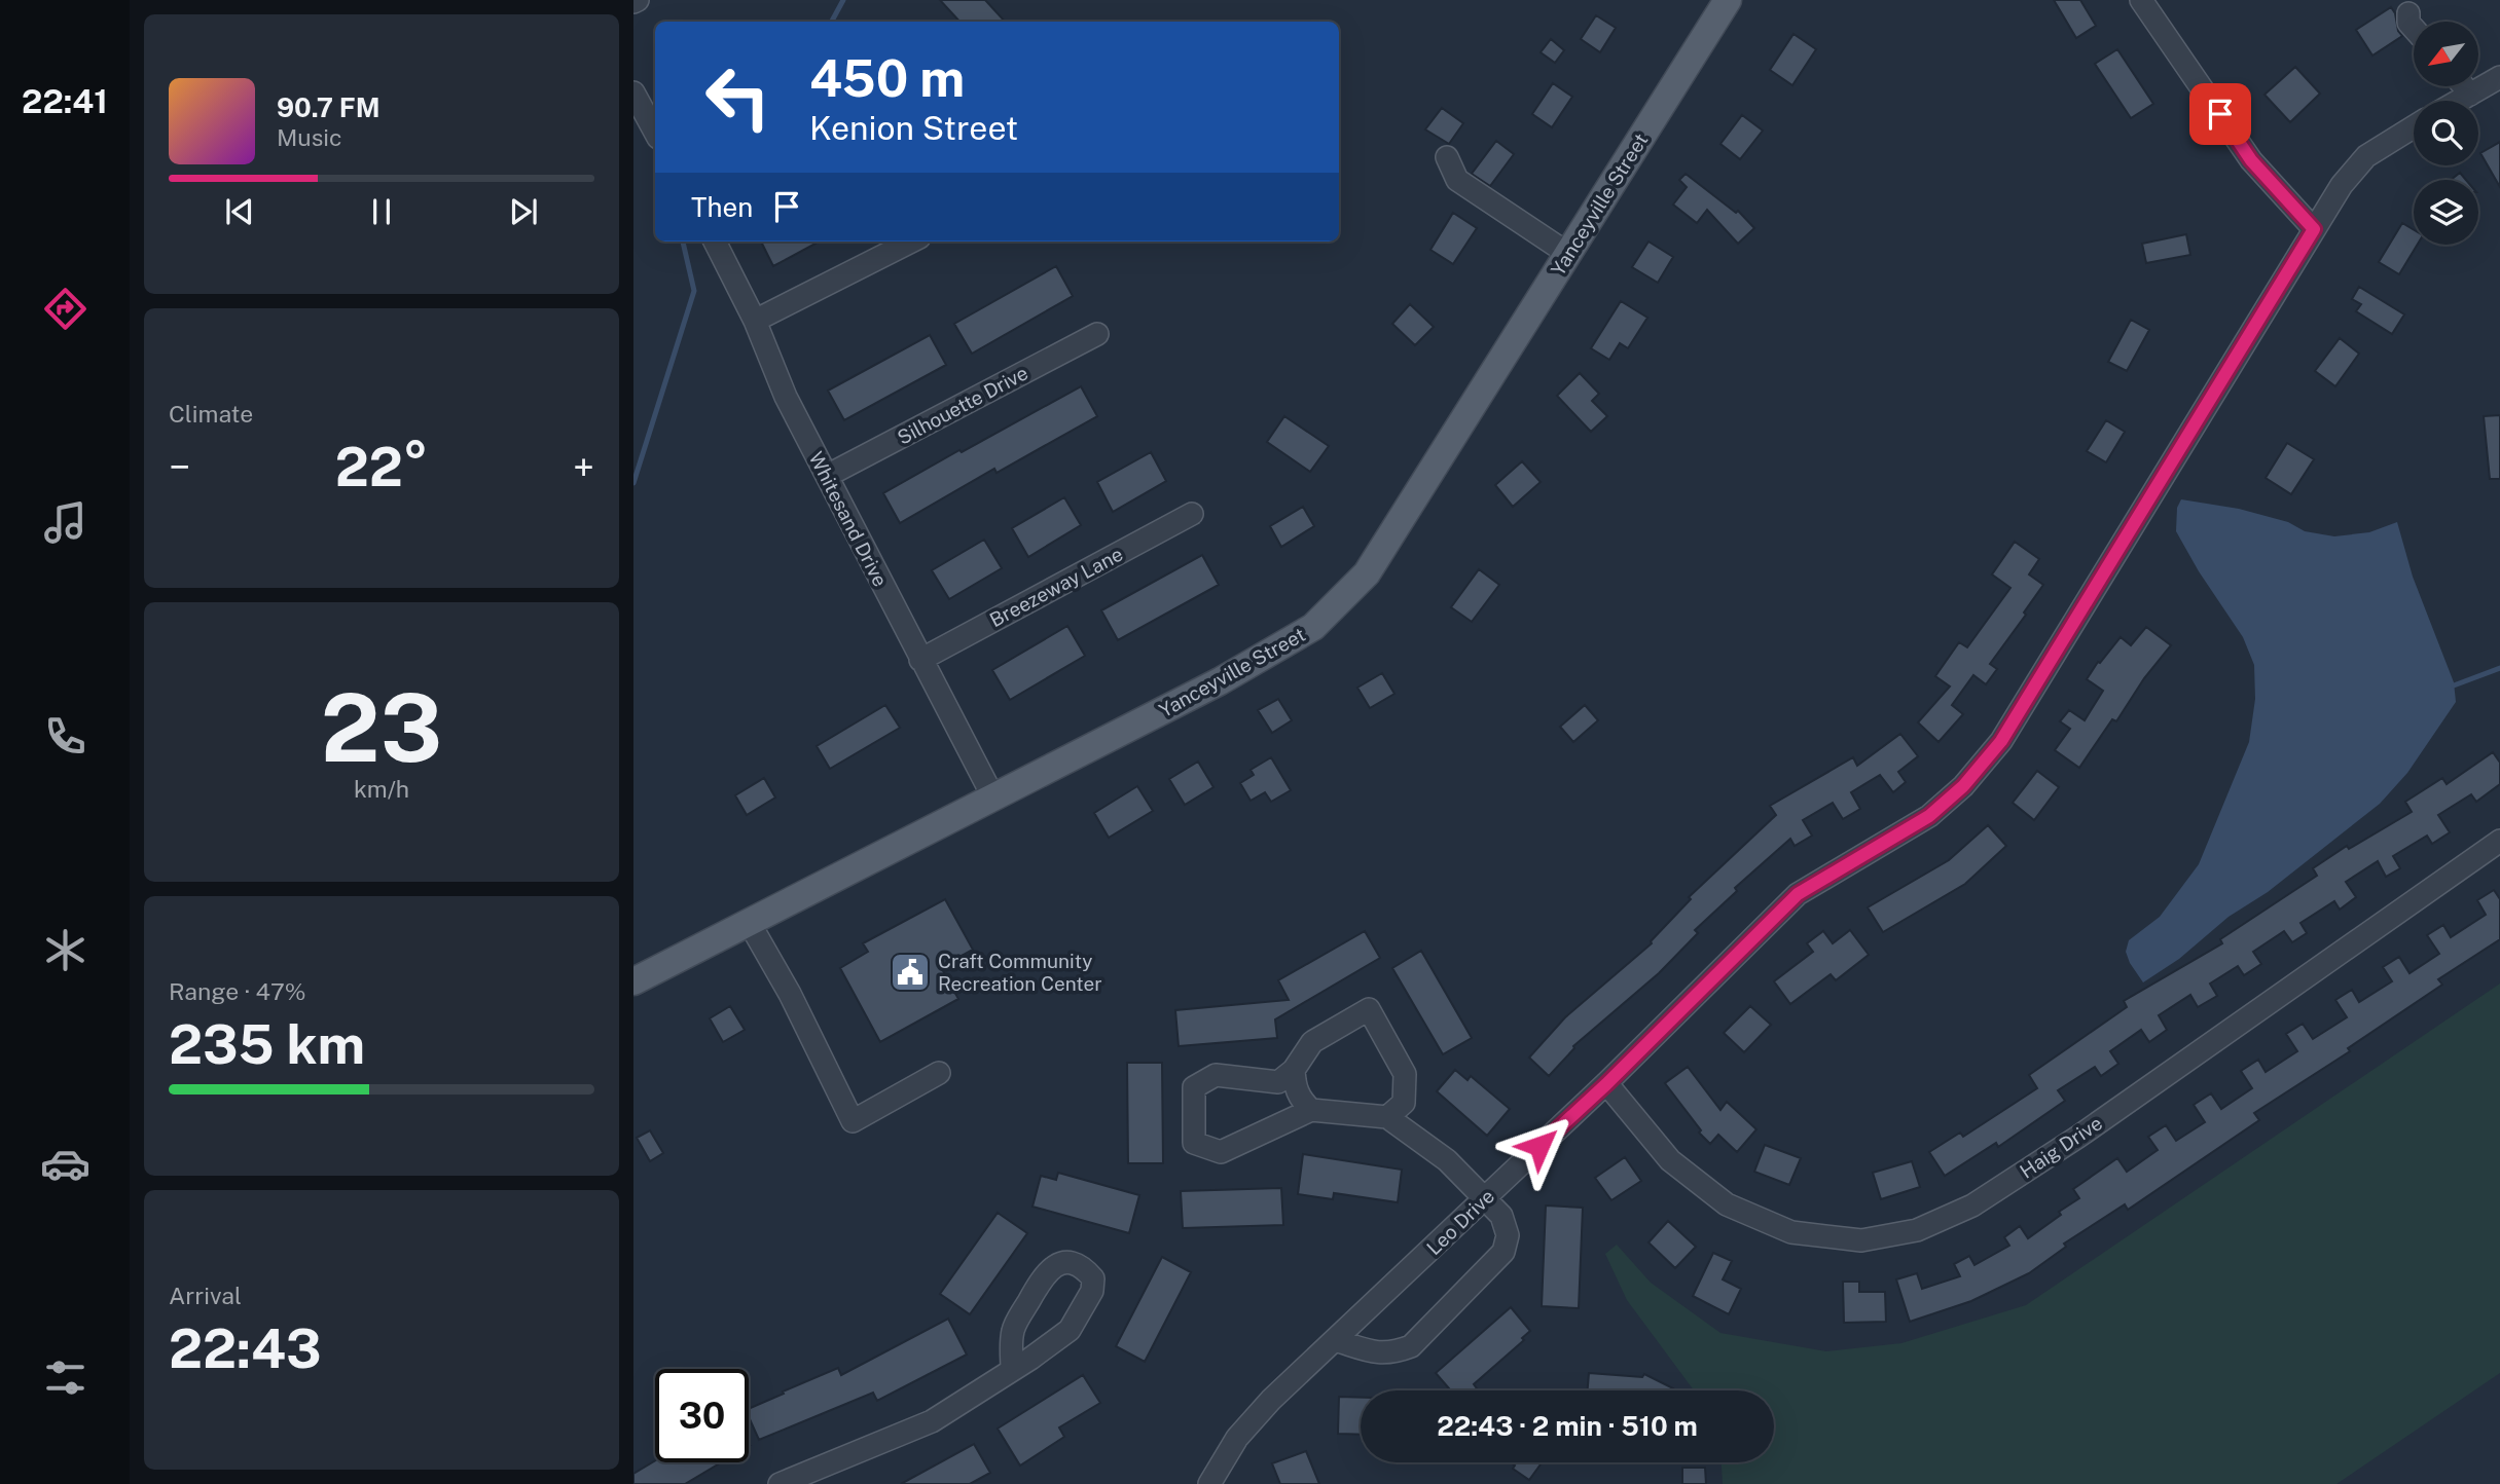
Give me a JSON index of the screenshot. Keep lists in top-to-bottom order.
{
  "streets": {
    "main road": ["Yanceyville Street"],
    "street": [
      "Silhouette Drive",
      "Whitesand Drive",
      "Breezeway Lane",
      "Haig Drive",
      "Leo Drive"
    ]
  },
  "crossings": [
    ["Yanceyville Street", "Whitesand Drive"],
    ["Silhouette Drive", "Whitesand Drive"],
    ["Whitesand Drive", "Breezeway Lane"],
    ["Haig Drive", "Leo Drive"]
  ],
  "places": {
    "public building": ["Craft Community Recreation Center"]
  },
  "north": "bottom left",
  "page": {
    "tabs": "22:41",
    "turn": ["450 m", "Kenion Street"],
    "song": ["90.7 FM", "Music"],
    "then": "Then",
    "tile": [
      "Climate",
      ["23", "km/h"],
      ["Range · 47%", "235 km"],
      ["Arrival", "22:43"]
    ],
    "heat": ["−", "22°", "+"],
    "limit": "30",
    "trip": "22:43 · 2 min · 510 m"
  }
}
